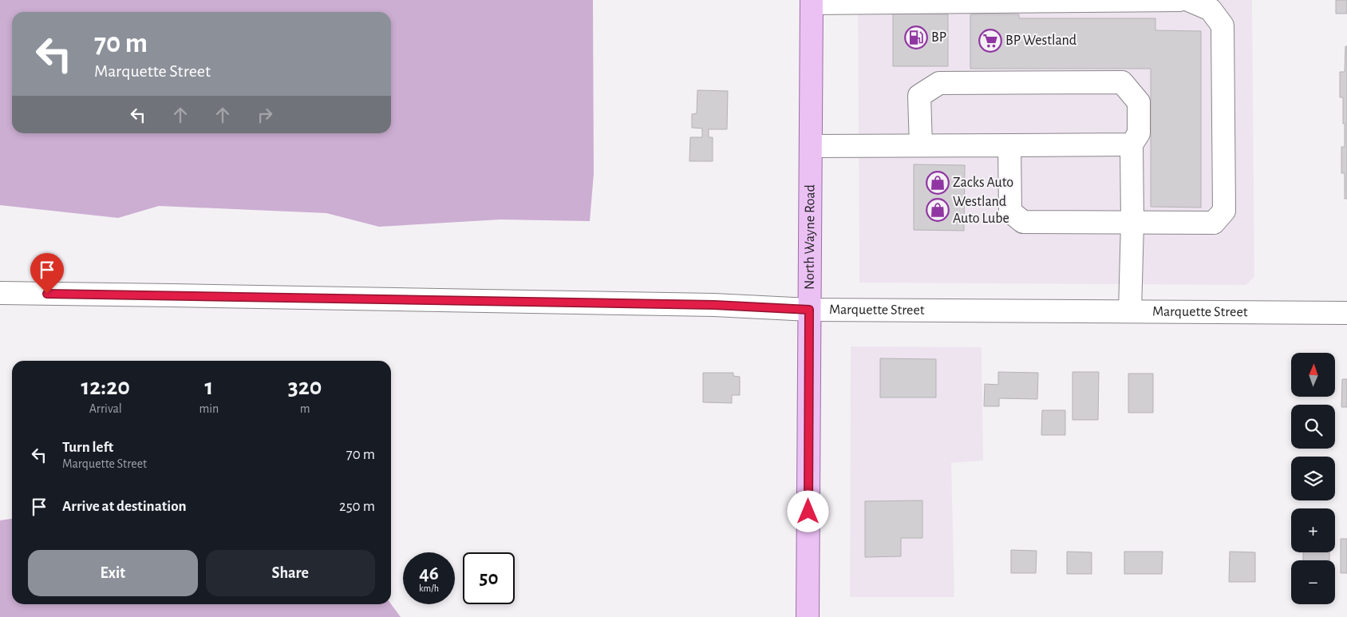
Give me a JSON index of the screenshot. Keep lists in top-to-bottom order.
{
  "streets": {
    "main road": ["North Wayne Road"],
    "street": ["Marquette Street"]
  },
  "crossings": [
    ["North Wayne Road", "Marquette Street"]
  ],
  "places": {
    "fuel station": ["BP"],
    "supermarket": ["BP Westland"],
    "shop": ["Zacks Auto", "Westland Auto Lube"]
  },
  "north": "top",
  "page": {
    "turn": ["70 m", "Marquette Street"],
    "map_buttons": ["+", "−"],
    "eta": [
      "12:20",
      "Arrival",
      "1",
      "min",
      "320",
      "m"
    ],
    "list": [
      {
        "name": "Turn left",
        "note": "Marquette Street",
        "value": "70 m"
      },
      {
        "name": "Arrive at destination",
        "value": "250 m"
      }
    ],
    "buttons": ["Exit", "Share"],
    "speed": "46 km/h",
    "limit": "50"
  }
}
